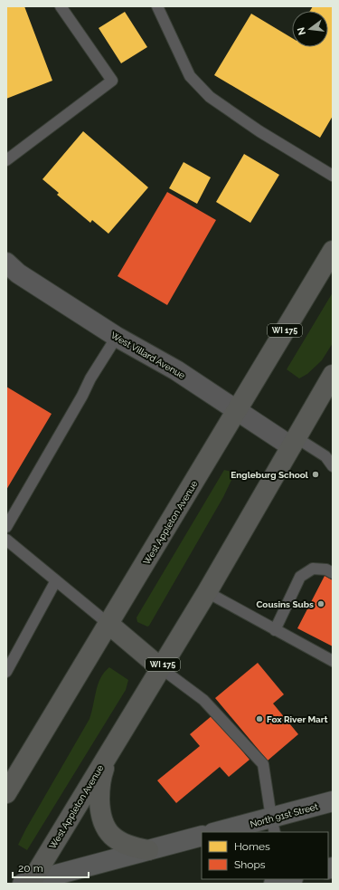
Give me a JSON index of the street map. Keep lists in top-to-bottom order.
{
  "streets": {
    "main road": ["WI 175", "West Appleton Avenue", "North 91st Street"],
    "street": ["West Villard Avenue"]
  },
  "crossings": [
    ["West Villard Avenue", "West Appleton Avenue"]
  ],
  "places": ["Engleburg School", "Cousins Subs", "Fox River Mart"],
  "legend": ["Homes", "Shops"],
  "scale_bar": "20 m",
  "north": "left"
}
